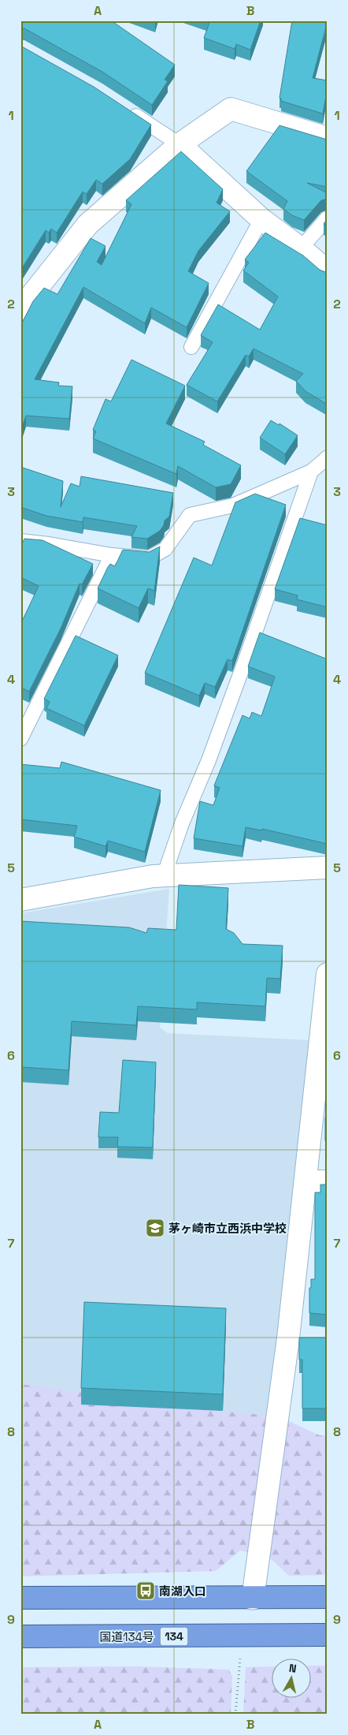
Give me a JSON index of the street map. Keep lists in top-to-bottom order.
{
  "streets": {
    "highway": ["国道134号", "134"]
  },
  "places": {
    "school or university": ["茅ヶ崎市立西浜中学校"],
    "bus stop": ["南湖入口"]
  },
  "north": "top",
  "grid": {
    "columns": ["A", "B"],
    "rows": [
      "1",
      "2",
      "3",
      "4",
      "5",
      "6",
      "7",
      "8",
      "9"
    ]
  }
}
